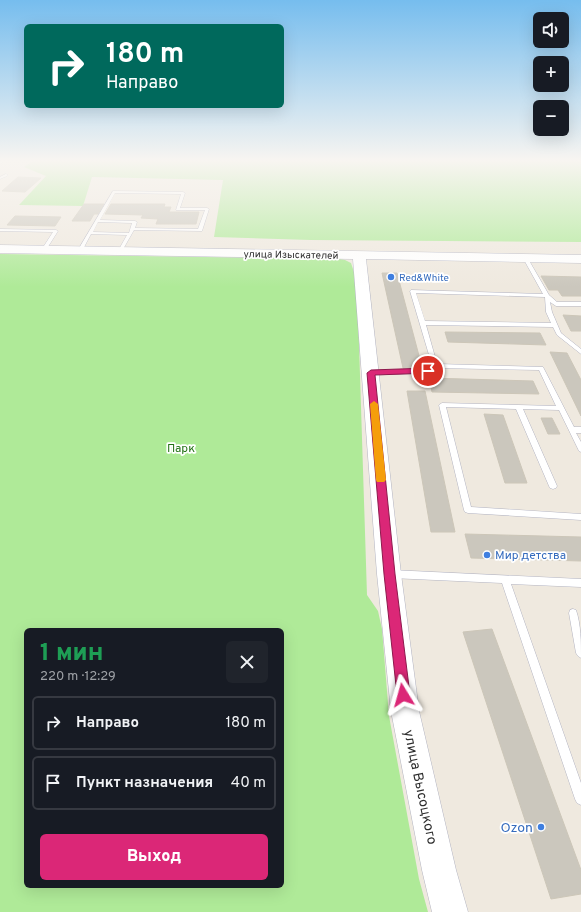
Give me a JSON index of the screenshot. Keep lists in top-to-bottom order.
{
  "streets": {
    "street": ["улица Изыскателей", "улица Высоцкого"]
  },
  "crossings": [
    ["улица Изыскателей", "улица Высоцкого"]
  ],
  "parks": ["Парк"],
  "places": ["Red&White", "Мир детства", "Ozon"],
  "page": {
    "map_buttons": ["+", "−"],
    "turn": ["180 m", "Направо"],
    "heading": ["1 мин", "220 m · 12:29"],
    "list": [
      {
        "name": "Направо",
        "value": "180 m"
      },
      {
        "name": "Пункт назначения",
        "value": "40 m"
      }
    ],
    "buttons": "Выход"
  }
}
